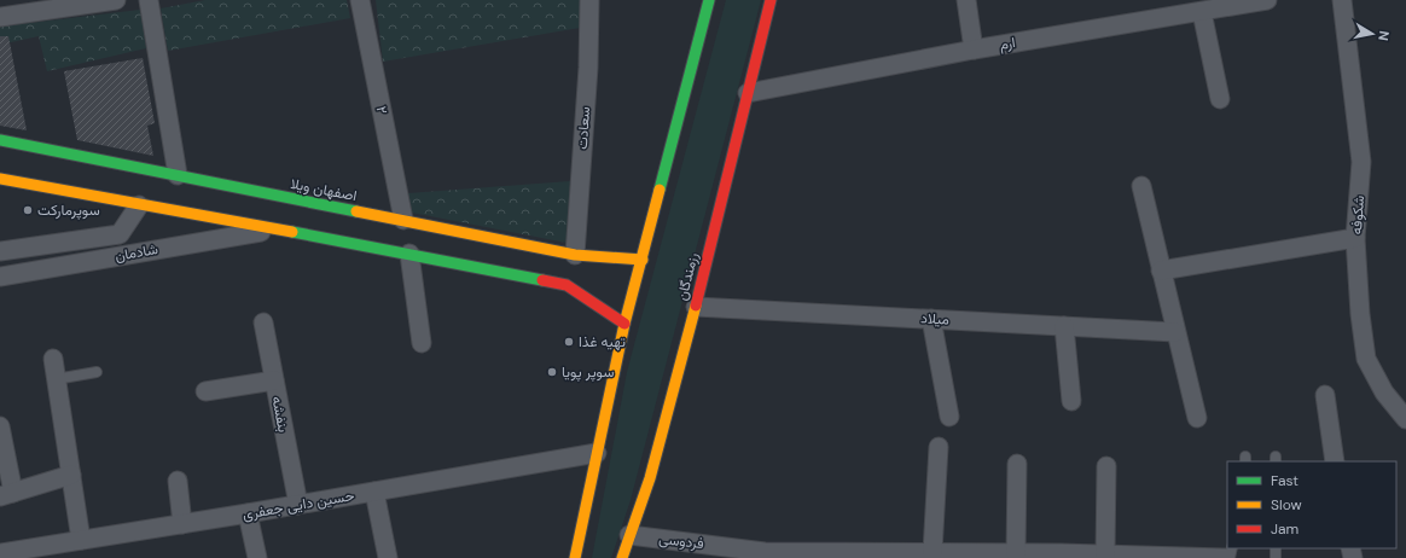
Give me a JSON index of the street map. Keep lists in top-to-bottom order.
{
  "streets": {
    "street": [
      "ارم",
      "۲",
      "سعادت",
      "اصفهان ویلا",
      "شکوفه",
      "شادمان",
      "رزمندگان",
      "میلاد",
      "بنفشه",
      "حسین دایی جعفری",
      "فردوسی"
    ]
  },
  "crossings": [
    ["ارم", "رزمندگان"],
    ["۲", "اصفهان ویلا"],
    ["سعادت", "اصفهان ویلا"],
    ["رزمندگان", "میلاد"],
    ["رزمندگان", "فردوسی"],
    ["بنفشه", "حسین دایی جعفری"]
  ],
  "places": ["سوپرمارکت", "تهیه غذا", "سوپر پویا"],
  "legend": ["Fast", "Slow", "Jam"],
  "north": "right"
}
